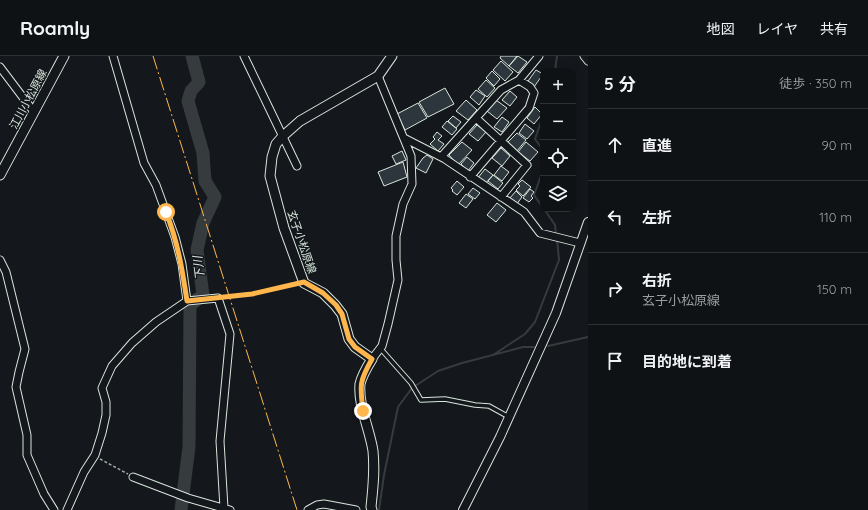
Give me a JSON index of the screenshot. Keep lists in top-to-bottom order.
{
  "streets": {
    "main road": ["江川小松原線", "玄子小松原線"]
  },
  "water": ["下川"],
  "page": {
    "header": "Roamly",
    "nav": ["地図", "レイヤ", "共有"],
    "heading": ["5 分", "徒歩 · 350 m"],
    "map_buttons": ["+", "−"],
    "list": [
      ["直進", "90 m"],
      ["左折", "110 m"],
      ["右折", "玄子小松原線", "150 m"],
      "目的地に到着"
    ]
  }
}
